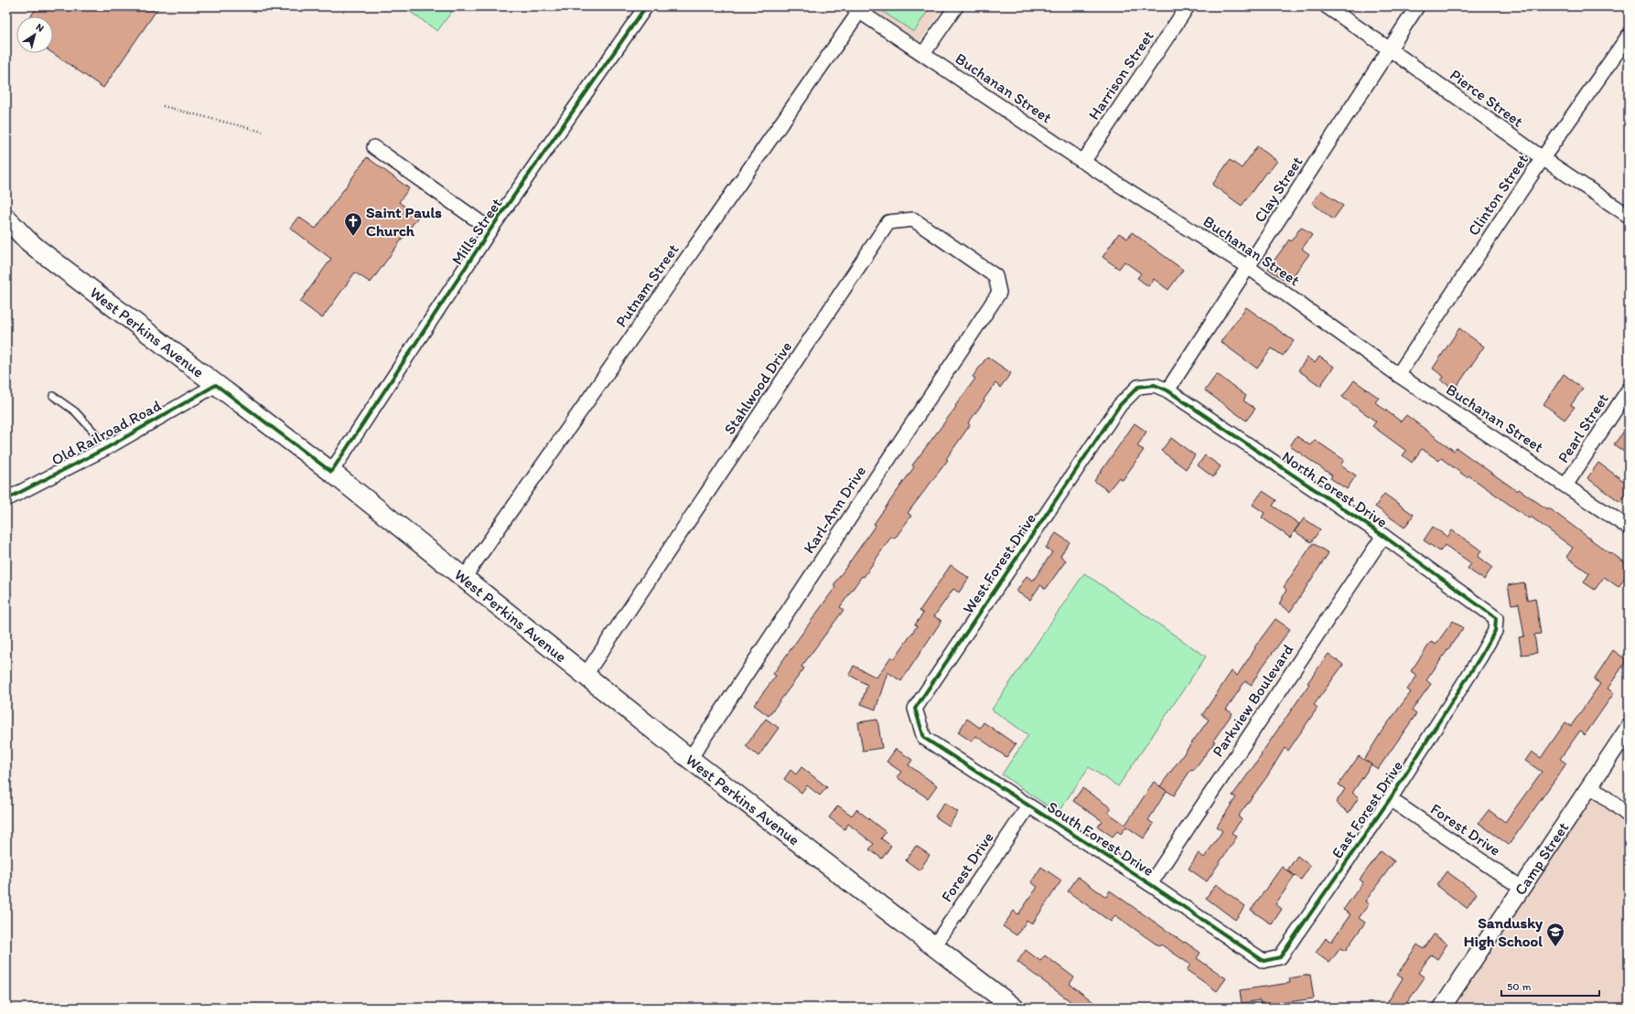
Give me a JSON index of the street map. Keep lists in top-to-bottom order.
{
  "streets": {
    "main road": ["West Perkins Avenue"],
    "street": [
      "Harrison Street",
      "Buchanan Street",
      "Pierce Street",
      "Clay Street",
      "Clinton Street",
      "Mills Street",
      "Putnam Street",
      "Stahlwood Drive",
      "Pearl Street",
      "Old Railroad Road",
      "North Forest Drive",
      "Karl-Ann Drive",
      "West Forest Drive",
      "Parkview Boulevard",
      "East Forest Drive",
      "Forest Drive",
      "South Forest Drive",
      "Camp Street"
    ]
  },
  "crossings": [
    ["Harrison Street", "Buchanan Street"],
    ["Buchanan Street", "Clay Street"],
    ["Buchanan Street", "Clinton Street"],
    ["Buchanan Street", "Putnam Street"],
    ["Buchanan Street", "Pearl Street"],
    ["Pierce Street", "Clay Street"],
    ["Pierce Street", "Clinton Street"],
    ["Clay Street", "North Forest Drive"],
    ["Mills Street", "West Perkins Avenue"],
    ["Putnam Street", "West Perkins Avenue"],
    ["West Perkins Avenue", "Stahlwood Drive"],
    ["West Perkins Avenue", "Old Railroad Road"],
    ["West Perkins Avenue", "Karl-Ann Drive"],
    ["West Perkins Avenue", "Forest Drive"],
    ["Stahlwood Drive", "Karl-Ann Drive"],
    ["North Forest Drive", "West Forest Drive"],
    ["North Forest Drive", "Parkview Boulevard"],
    ["North Forest Drive", "East Forest Drive"],
    ["West Forest Drive", "South Forest Drive"],
    ["Parkview Boulevard", "South Forest Drive"],
    ["East Forest Drive", "Forest Drive"],
    ["East Forest Drive", "South Forest Drive"],
    ["Forest Drive", "South Forest Drive"],
    ["Forest Drive", "Camp Street"]
  ],
  "places": {
    "church": ["Saint Pauls Church"],
    "school or university": ["Sandusky High School"]
  },
  "scale_bar": "50 m",
  "north": "top right"
}
